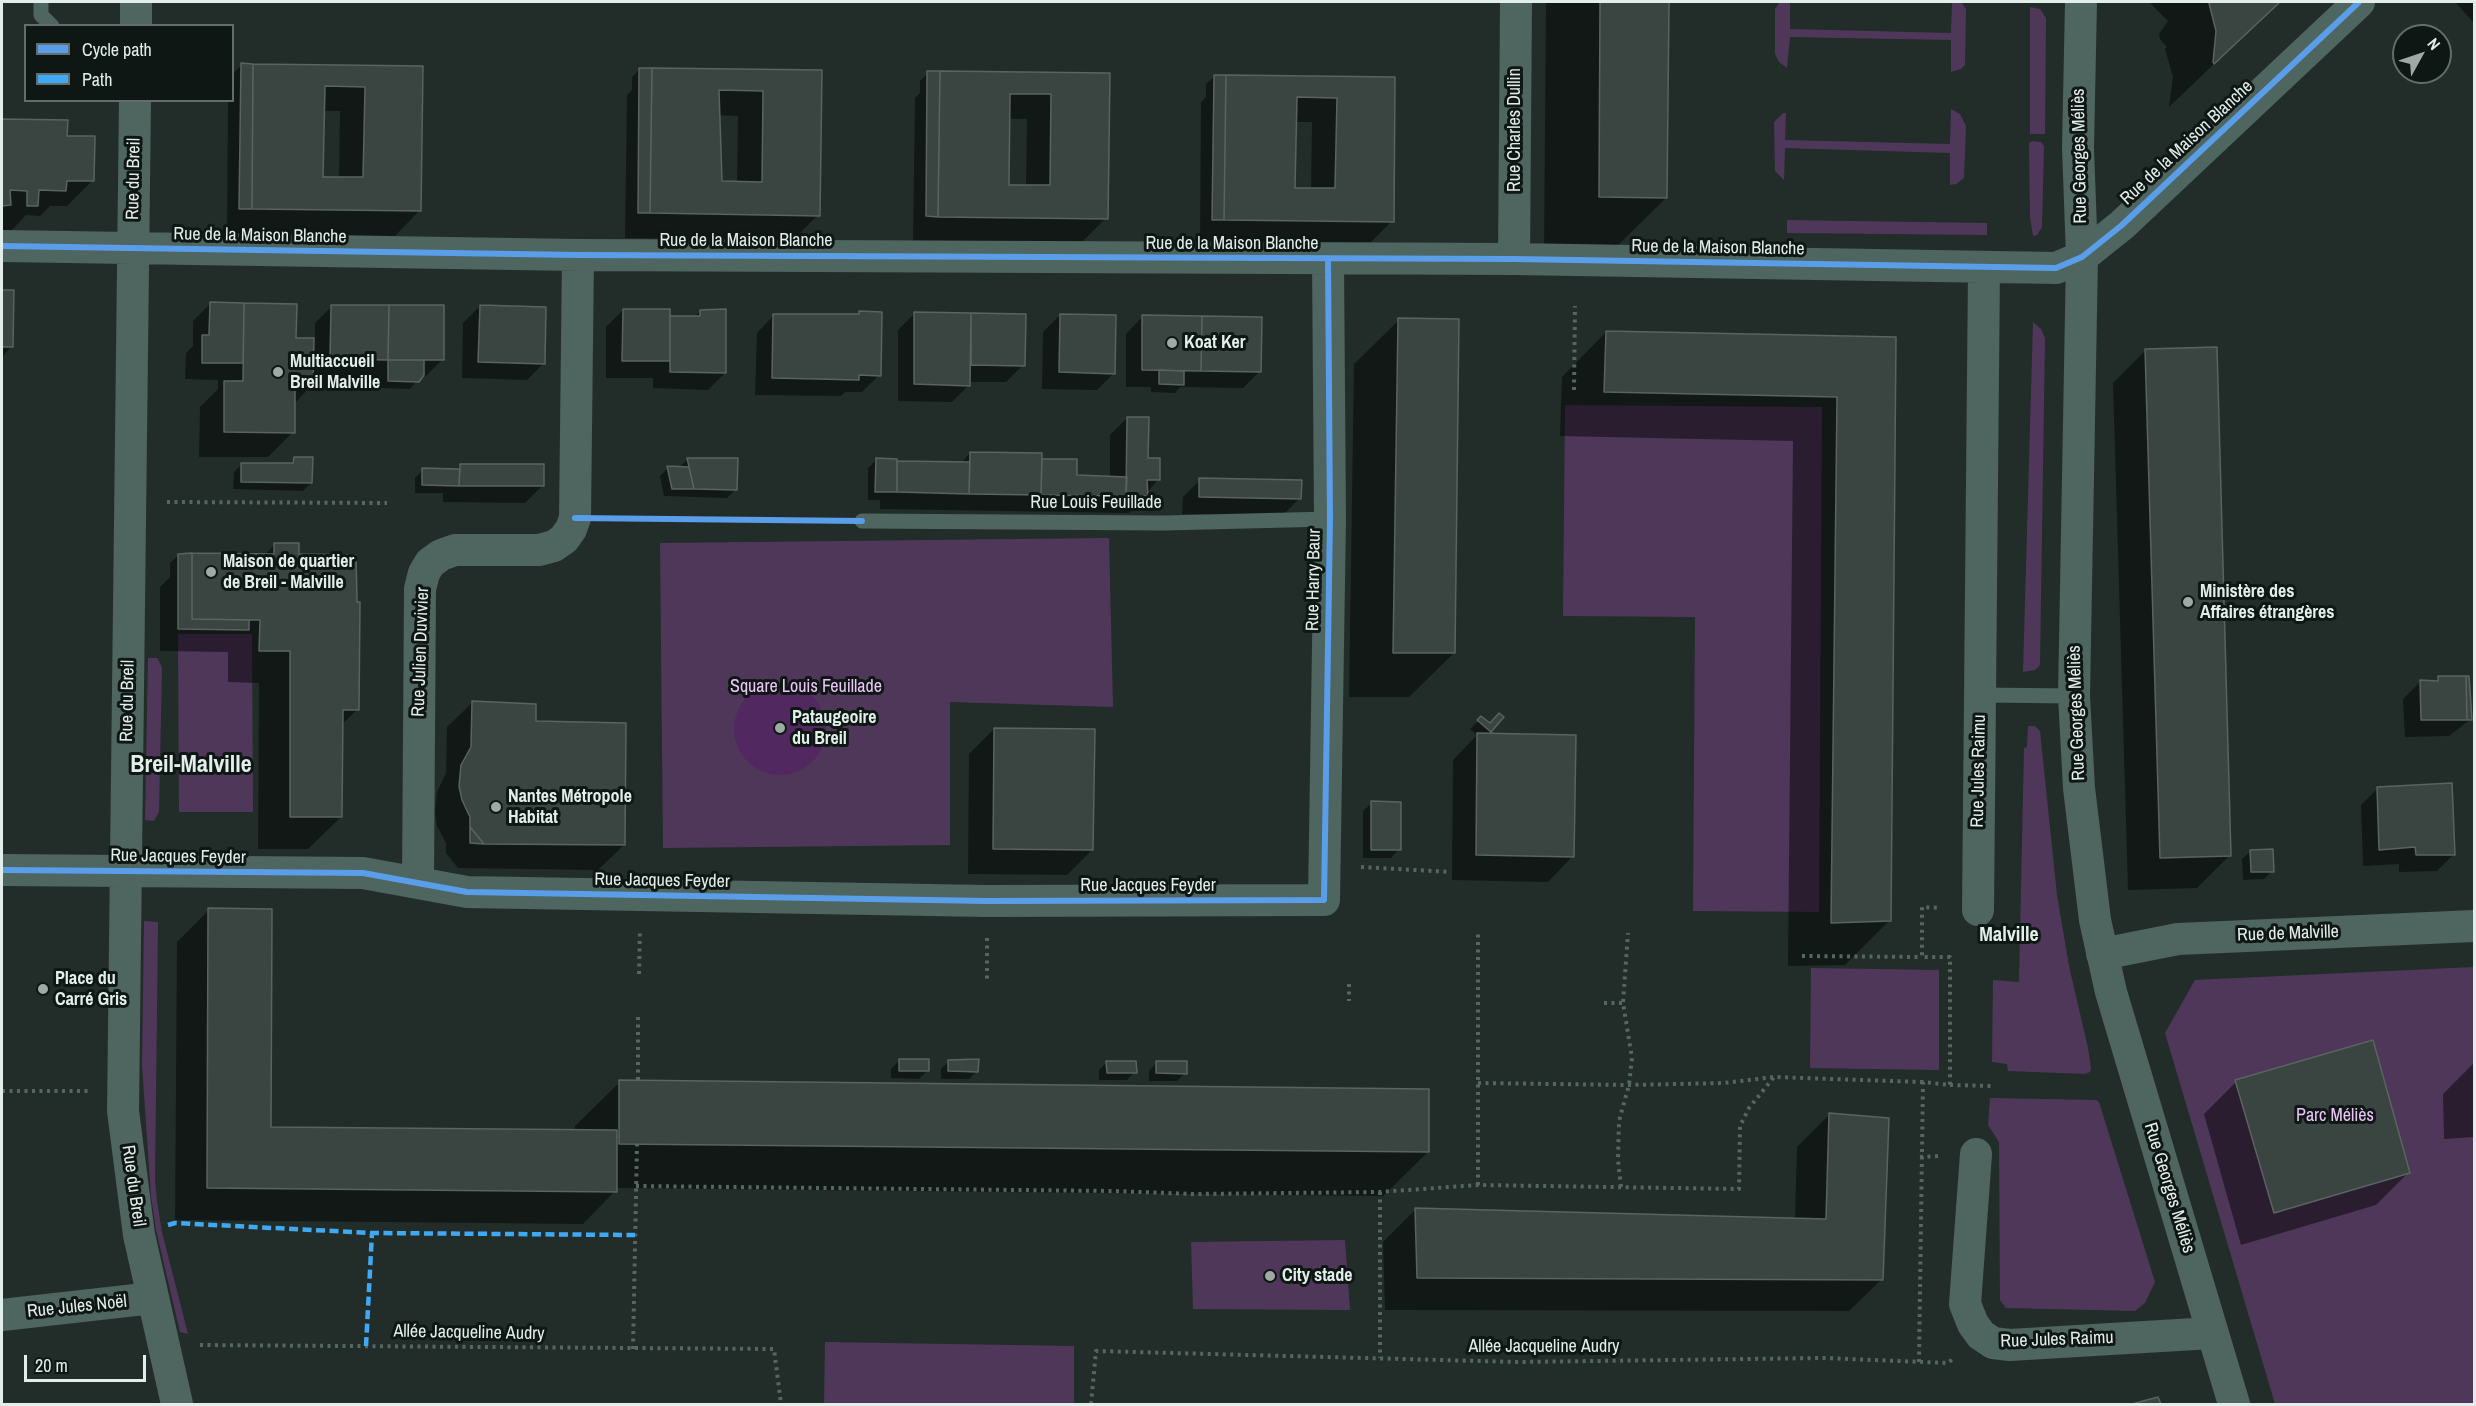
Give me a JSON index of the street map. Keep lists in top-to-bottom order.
{
  "streets": {
    "street": [
      "Rue Charles Dullin",
      "Rue de la Maison Blanche",
      "Rue Georges Méliès",
      "Rue du Breil",
      "Rue Harry Baur",
      "Rue Julien Duvivier",
      "Rue Jules Raimu",
      "Rue Jacques Feyder",
      "Rue de Malville",
      "Rue Jules Noël"
    ],
    "lane": ["Rue Louis Feuillade"],
    "path": ["Allée Jacqueline Audry"]
  },
  "crossings": [
    ["Rue Charles Dullin", "Rue de la Maison Blanche"],
    ["Rue de la Maison Blanche", "Rue Georges Méliès"],
    ["Rue de la Maison Blanche", "Rue du Breil"],
    ["Rue de la Maison Blanche", "Rue Harry Baur"],
    ["Rue de la Maison Blanche", "Rue Julien Duvivier"],
    ["Rue de la Maison Blanche", "Rue Jules Raimu"],
    ["Rue Georges Méliès", "Rue Jules Raimu"],
    ["Rue Georges Méliès", "Rue de Malville"],
    ["Rue du Breil", "Rue Jacques Feyder"],
    ["Rue du Breil", "Rue Jules Noël"],
    ["Rue du Breil", "Allée Jacqueline Audry"],
    ["Rue Louis Feuillade", "Rue Harry Baur"],
    ["Rue Harry Baur", "Rue Jacques Feyder"],
    ["Rue Julien Duvivier", "Rue Jacques Feyder"],
    ["Rue Jules Raimu", "Allée Jacqueline Audry"]
  ],
  "districts": ["Breil-Malville", "Malville"],
  "parks": ["Square Louis Feuillade", "Parc Méliès"],
  "places": [
    "Koat Ker",
    "Multiaccueil Breil Malville",
    "Maison de quartier de Breil - Malville",
    "Ministère des Affaires étrangères",
    "Pataugeoire du Breil",
    "Nantes Métropole Habitat",
    "Place du Carré Gris",
    "City stade"
  ],
  "legend": ["Cycle path", "Path"],
  "scale_bar": "20 m",
  "north": "top right"
}
